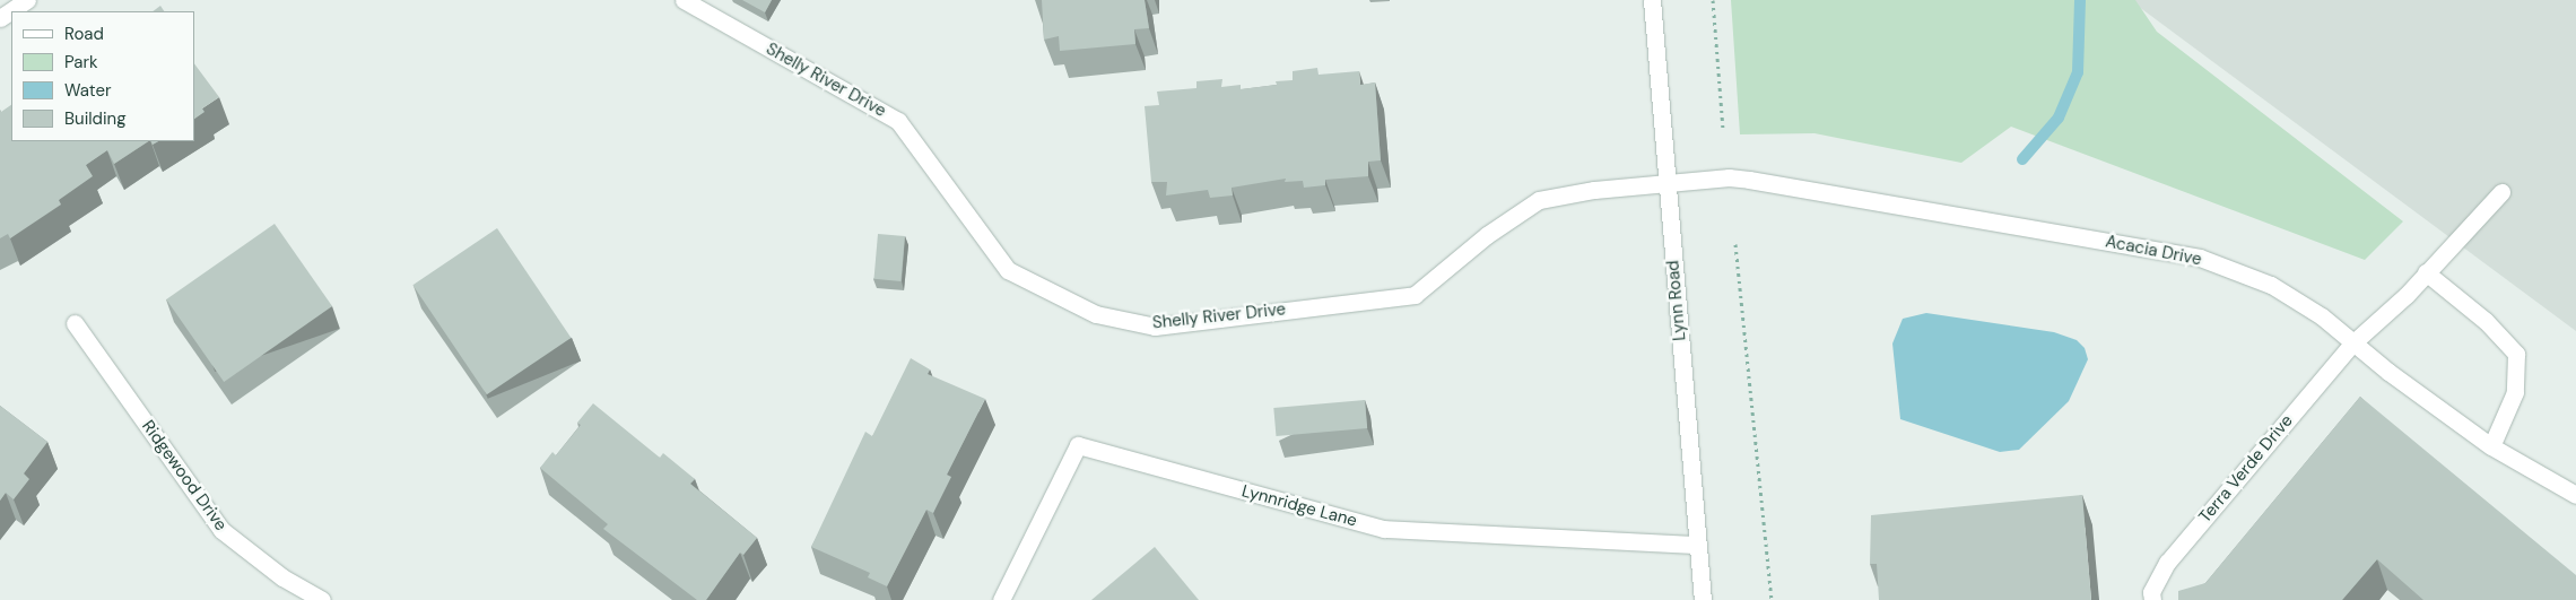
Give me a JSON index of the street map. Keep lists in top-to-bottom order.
{
  "streets": {
    "street": [
      "Shelly River Drive",
      "Acacia Drive",
      "Lynn Road",
      "Terra Verde Drive",
      "Ridgewood Drive",
      "Lynnridge Lane"
    ]
  },
  "crossings": [
    ["Shelly River Drive", "Acacia Drive"],
    ["Shelly River Drive", "Lynn Road"],
    ["Acacia Drive", "Lynn Road"],
    ["Acacia Drive", "Terra Verde Drive"],
    ["Lynn Road", "Lynnridge Lane"]
  ],
  "legend": [
    "Road",
    "Park",
    "Water",
    "Building"
  ]
}
